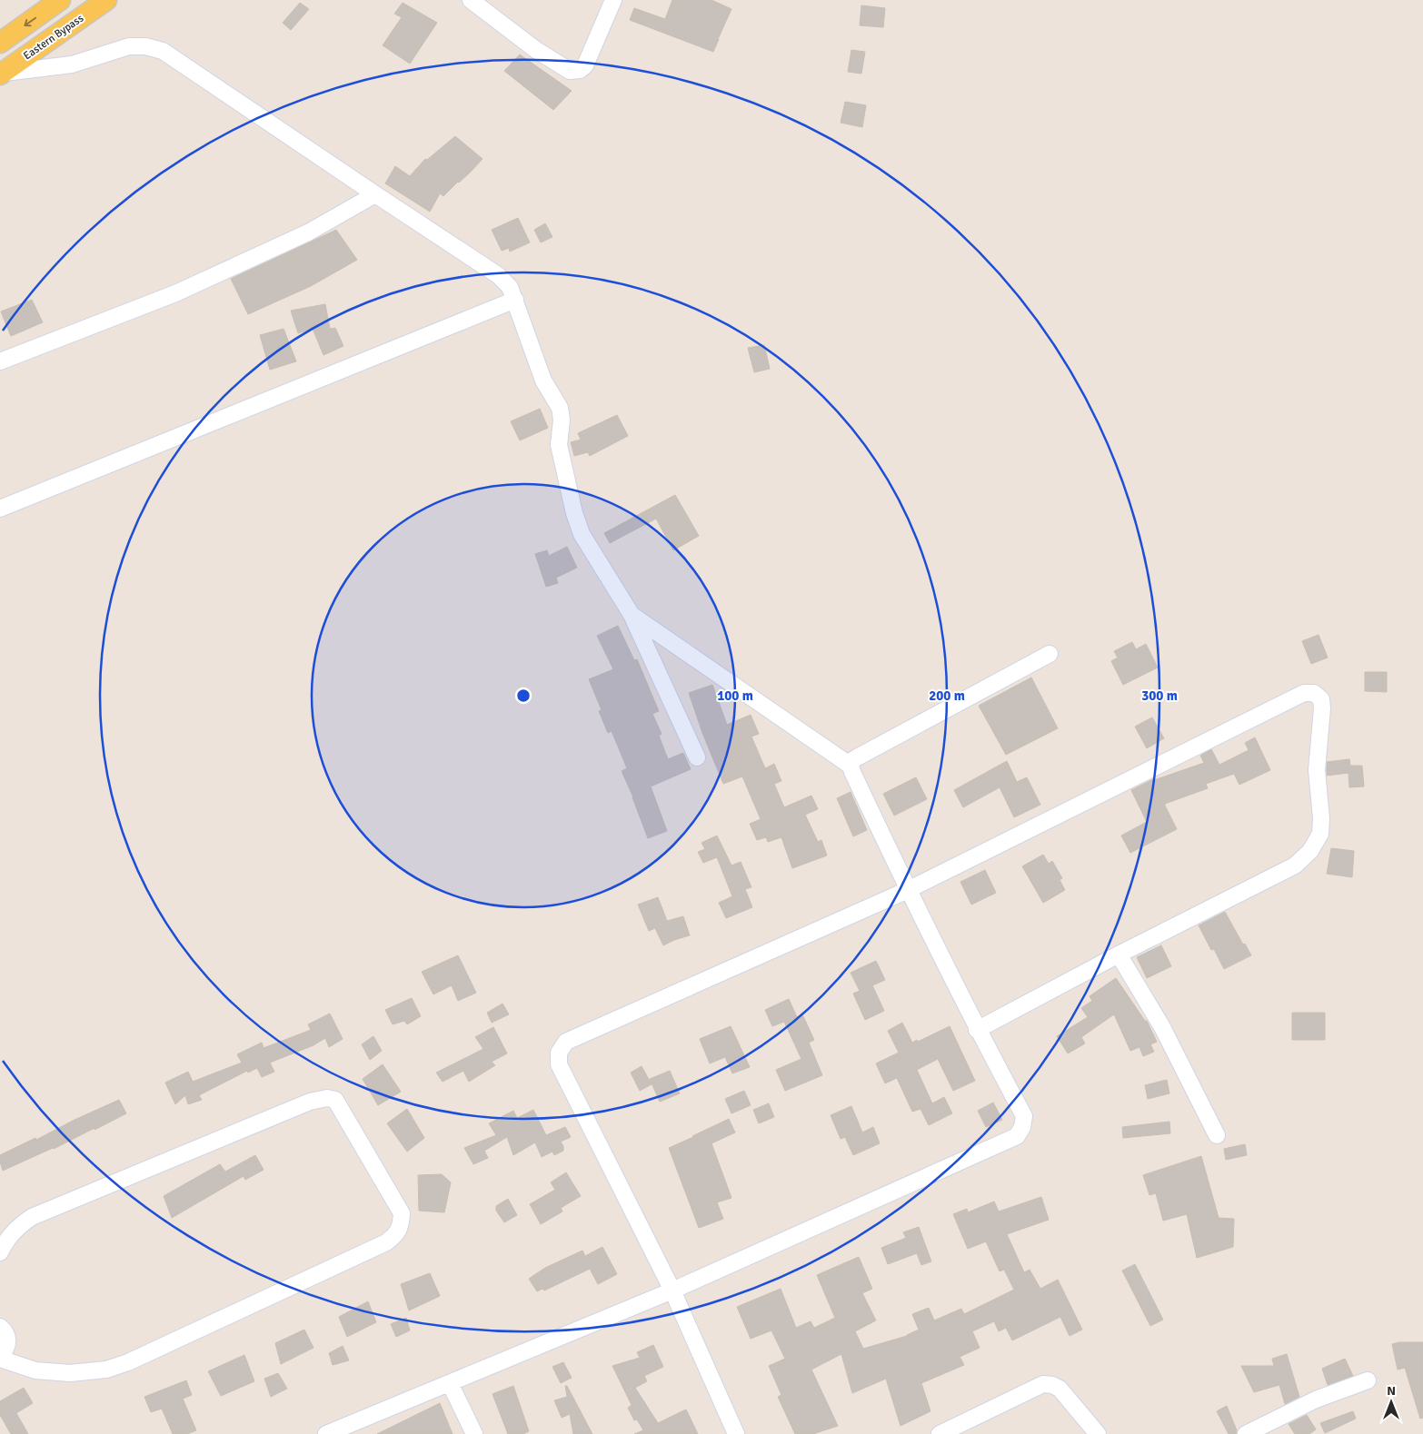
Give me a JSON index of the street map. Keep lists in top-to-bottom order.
{
  "streets": {
    "main road": ["Eastern Bypass"]
  },
  "north": "top",
  "rings": ["100 m", "200 m", "300 m"]
}
